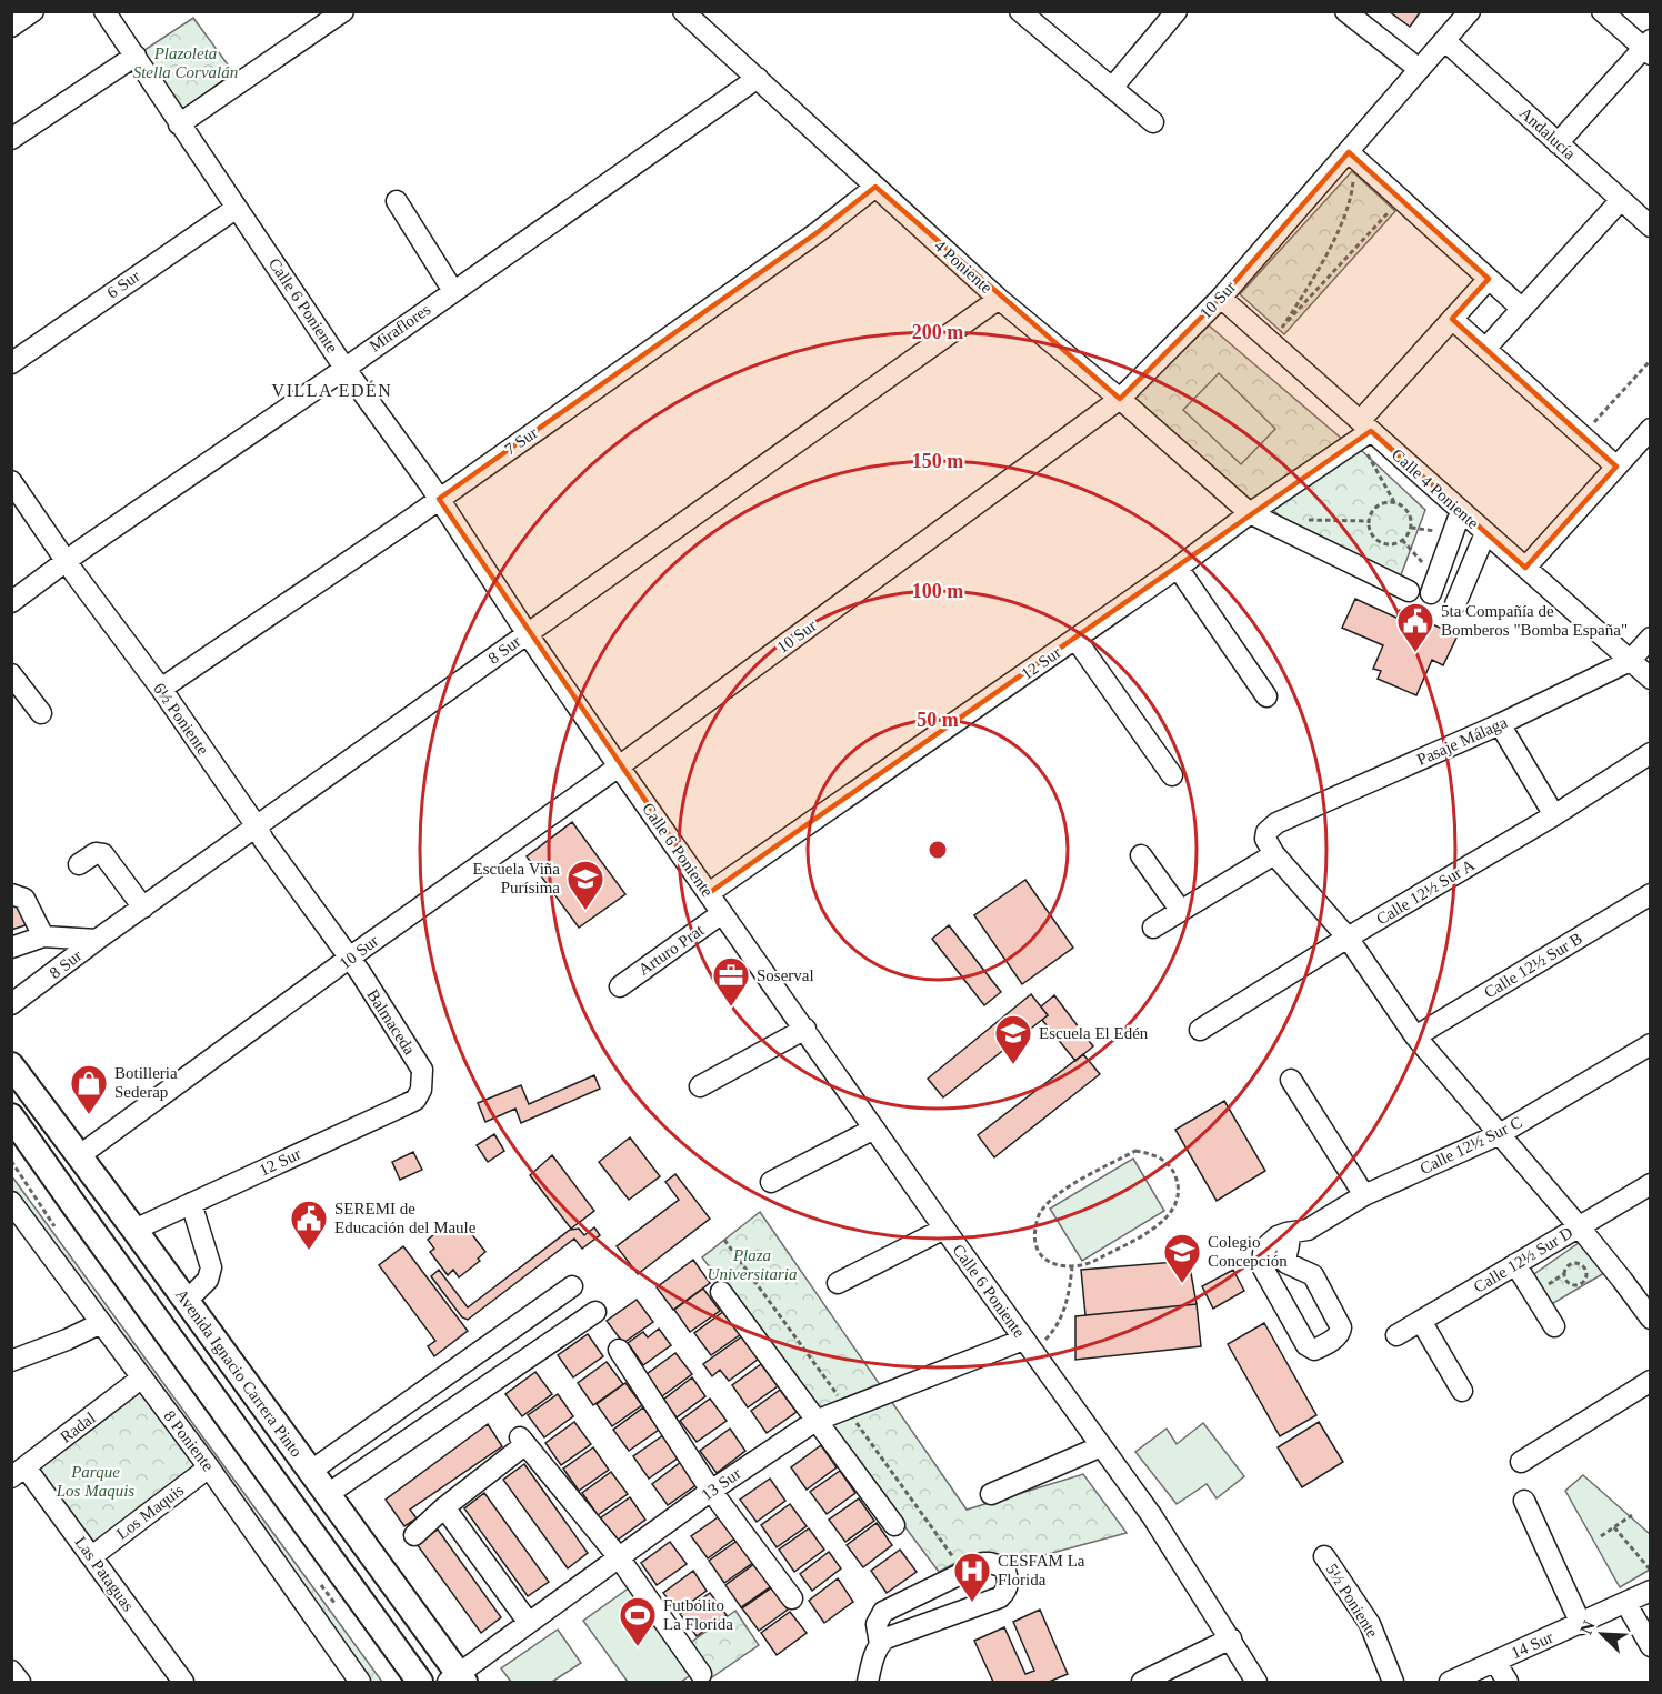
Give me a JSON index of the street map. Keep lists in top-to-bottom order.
{
  "streets": {
    "main road": ["Avenida Ignacio Carrera Pinto"],
    "street": [
      "Andalucía",
      "4 Poniente",
      "6 Sur",
      "10 Sur",
      "Calle 6 Poniente",
      "Miraflores",
      "7 Sur",
      "Calle 4 Poniente",
      "8 Sur",
      "12 Sur",
      "6½ Poniente",
      "Pasaje Málaga",
      "Calle 12½ Sur A",
      "Arturo Prat",
      "Calle 12½ Sur B",
      "Balmaceda",
      "Calle 12½ Sur C",
      "Calle 12½ Sur D",
      "Radal",
      "8 Poniente",
      "13 Sur",
      "Los Maquis",
      "Las Pataguas",
      "5½ Poniente",
      "14 Sur"
    ]
  },
  "crossings": [
    ["Andalucía", "10 Sur"],
    ["4 Poniente", "10 Sur"],
    ["4 Poniente", "Miraflores"],
    ["4 Poniente", "7 Sur"],
    ["4 Poniente", "8 Sur"],
    ["4 Poniente", "12 Sur"],
    ["6 Sur", "Calle 6 Poniente"],
    ["10 Sur", "Calle 6 Poniente"],
    ["10 Sur", "Calle 4 Poniente"],
    ["10 Sur", "6½ Poniente"],
    ["10 Sur", "Balmaceda"],
    ["10 Sur", "Avenida Ignacio Carrera Pinto"],
    ["Calle 6 Poniente", "Miraflores"],
    ["Calle 6 Poniente", "7 Sur"],
    ["Calle 6 Poniente", "8 Sur"],
    ["Calle 6 Poniente", "12 Sur"],
    ["Calle 6 Poniente", "Arturo Prat"],
    ["Calle 6 Poniente", "13 Sur"],
    ["Miraflores", "6½ Poniente"],
    ["7 Sur", "6½ Poniente"],
    ["Calle 4 Poniente", "12 Sur"],
    ["Calle 4 Poniente", "Pasaje Málaga"],
    ["8 Sur", "6½ Poniente"],
    ["12 Sur", "Balmaceda"],
    ["12 Sur", "Avenida Ignacio Carrera Pinto"],
    ["6½ Poniente", "Balmaceda"],
    ["Avenida Ignacio Carrera Pinto", "13 Sur"],
    ["Radal", "8 Poniente"],
    ["Radal", "Las Pataguas"],
    ["8 Poniente", "Los Maquis"],
    ["Los Maquis", "Las Pataguas"]
  ],
  "districts": ["VILLA EDÉN"],
  "parks": ["Plazoleta Stella Corvalán", "Plaza Universitaria", "Parque Los Maquis"],
  "places": {
    "public building": ["5ta Compañía de Bomberos \"Bomba España\"", "SEREMI de Educación del Maule"],
    "school or university": ["Escuela Viña Purísima", "Escuela El Edén", "Colegio Concepción"],
    "office": ["Soserval"],
    "shop": ["Botilleria Sederap"],
    "hospital": ["CESFAM La Florida"],
    "sports": ["Futbolito La Florida"]
  },
  "north": "top left",
  "rings": [
    "200 m",
    "150 m",
    "100 m",
    "50 m"
  ]
}
